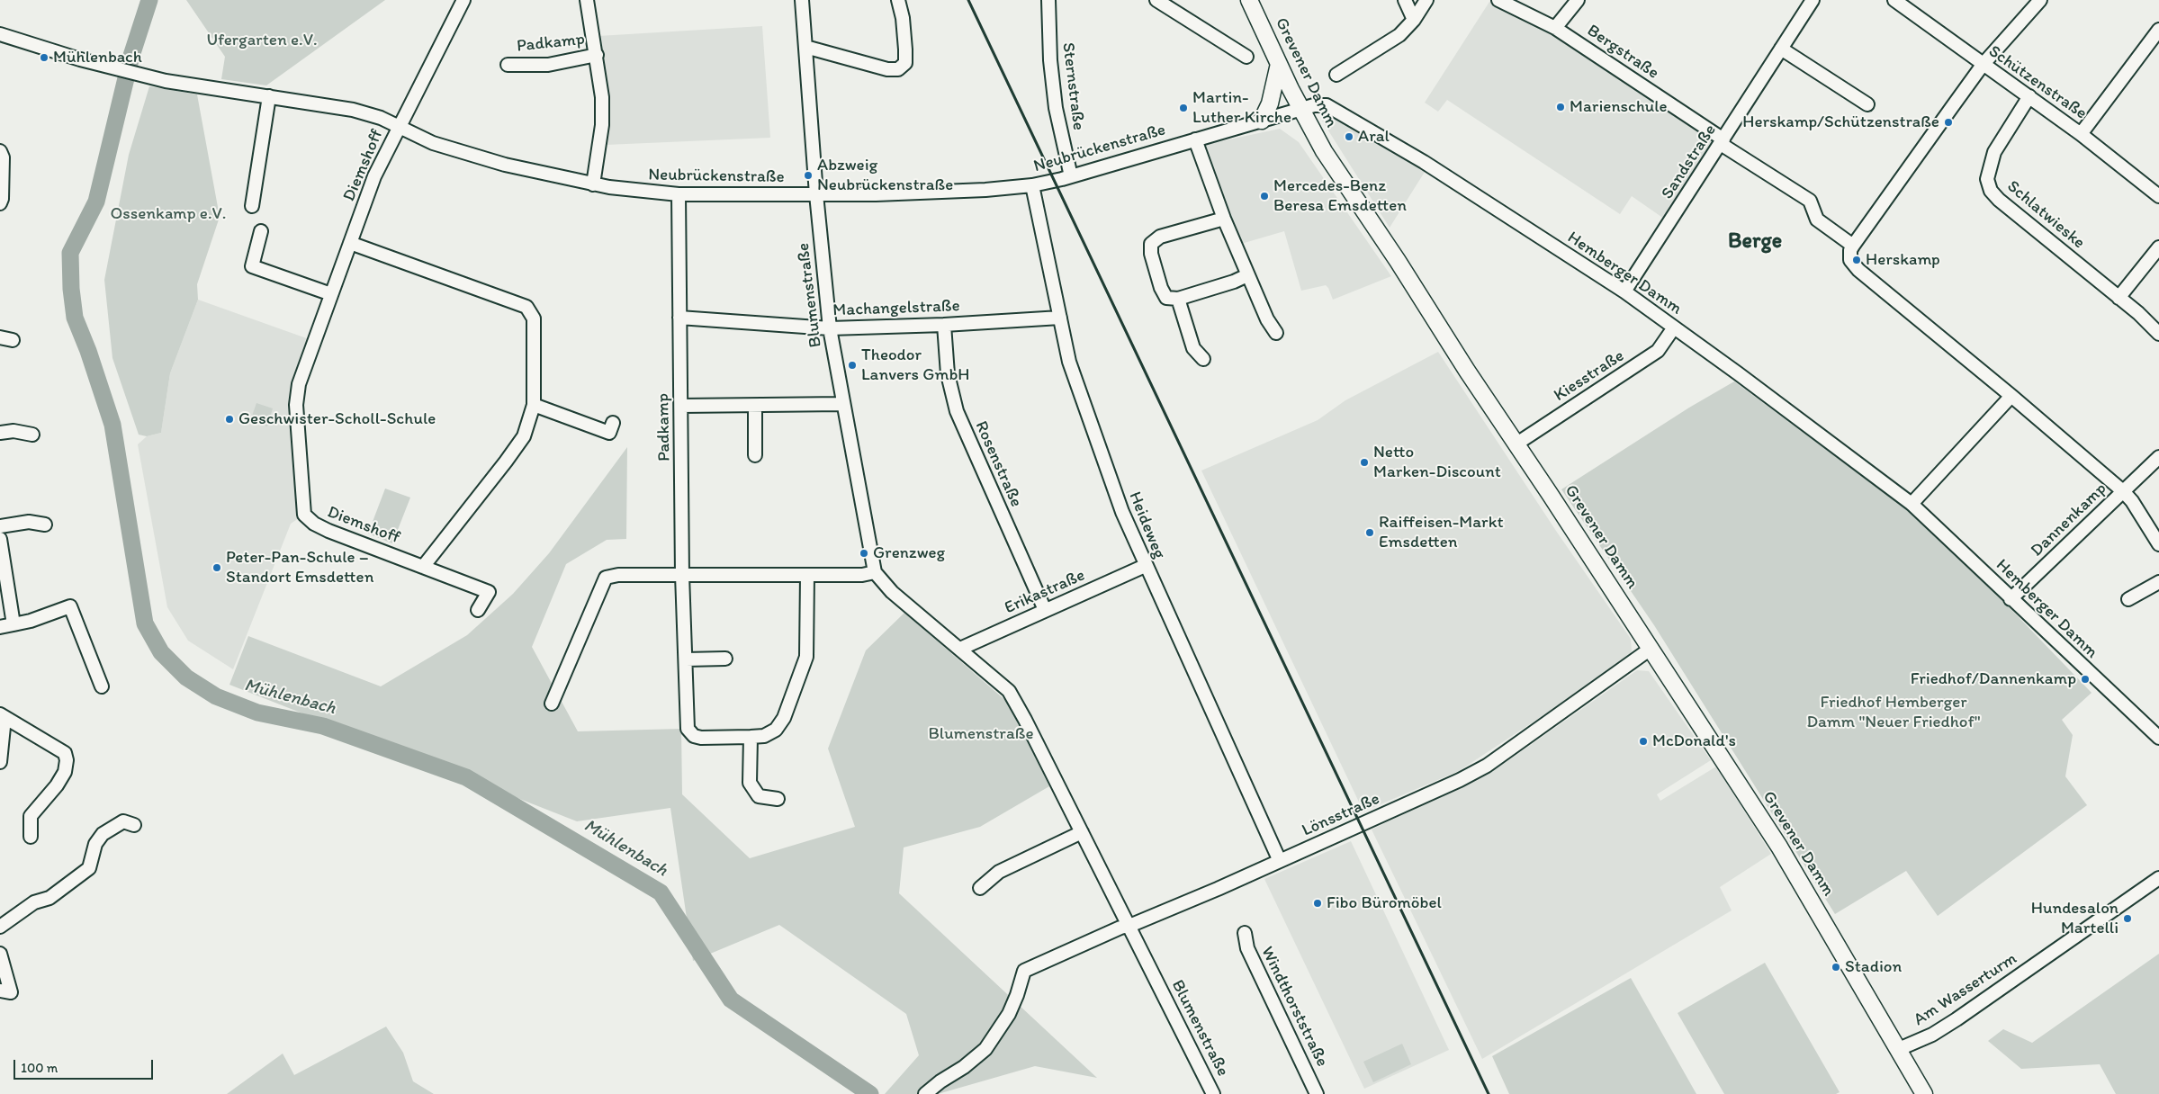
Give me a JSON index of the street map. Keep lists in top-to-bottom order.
{
  "streets": {
    "main road": ["Grevener Damm"],
    "street": [
      "Padkamp",
      "Bergstraße",
      "Schützenstraße",
      "Sternstraße",
      "Neubrückenstraße",
      "Sandstraße",
      "Diemshoff",
      "Schlatwieske",
      "Hemberger Damm",
      "Blumenstraße",
      "Machangelstraße",
      "Kiesstraße",
      "Rosenstraße",
      "Dannenkamp",
      "Heideweg",
      "Erikastraße",
      "Lönsstraße",
      "Am Wasserturm",
      "Windthorststraße"
    ]
  },
  "crossings": [
    ["Padkamp", "Neubrückenstraße"],
    ["Padkamp", "Machangelstraße"],
    ["Bergstraße", "Sandstraße"],
    ["Grevener Damm", "Neubrückenstraße"],
    ["Grevener Damm", "Hemberger Damm"],
    ["Grevener Damm", "Kiesstraße"],
    ["Grevener Damm", "Lönsstraße"],
    ["Grevener Damm", "Am Wasserturm"],
    ["Schützenstraße", "Schlatwieske"],
    ["Sternstraße", "Neubrückenstraße"],
    ["Neubrückenstraße", "Diemshoff"],
    ["Neubrückenstraße", "Hemberger Damm"],
    ["Neubrückenstraße", "Blumenstraße"],
    ["Neubrückenstraße", "Heideweg"],
    ["Sandstraße", "Hemberger Damm"],
    ["Hemberger Damm", "Kiesstraße"],
    ["Hemberger Damm", "Dannenkamp"],
    ["Blumenstraße", "Machangelstraße"],
    ["Blumenstraße", "Erikastraße"],
    ["Blumenstraße", "Lönsstraße"],
    ["Machangelstraße", "Rosenstraße"],
    ["Machangelstraße", "Heideweg"],
    ["Rosenstraße", "Erikastraße"],
    ["Heideweg", "Erikastraße"],
    ["Heideweg", "Lönsstraße"]
  ],
  "districts": ["Berge"],
  "water": ["Mühlenbach"],
  "parks": [
    "Ufergarten e.V.",
    "Ossenkamp e.V.",
    "Friedhof Hemberger Damm \"Neuer Friedhof\"",
    "Blumenstraße"
  ],
  "places": [
    "Mühlenbach",
    "Marienschule",
    "Martin- Luther Kirche",
    "Herskamp/Schützenstraße",
    "Aral",
    "Abzweig Neubrückenstraße",
    "Mercedes-Benz Beresa Emsdetten",
    "Herskamp",
    "Theodor Lanvers GmbH",
    "Geschwister-Scholl-Schule",
    "Netto Marken-Discount",
    "Raiffeisen-Markt Emsdetten",
    "Grenzweg",
    "Peter-Pan-Schule – Standort Emsdetten",
    "Friedhof/Dannenkamp",
    "McDonald's",
    "Fibo Büromöbel",
    "Hundesalon Martelli",
    "Stadion"
  ],
  "scale_bar": "100 m"
}
